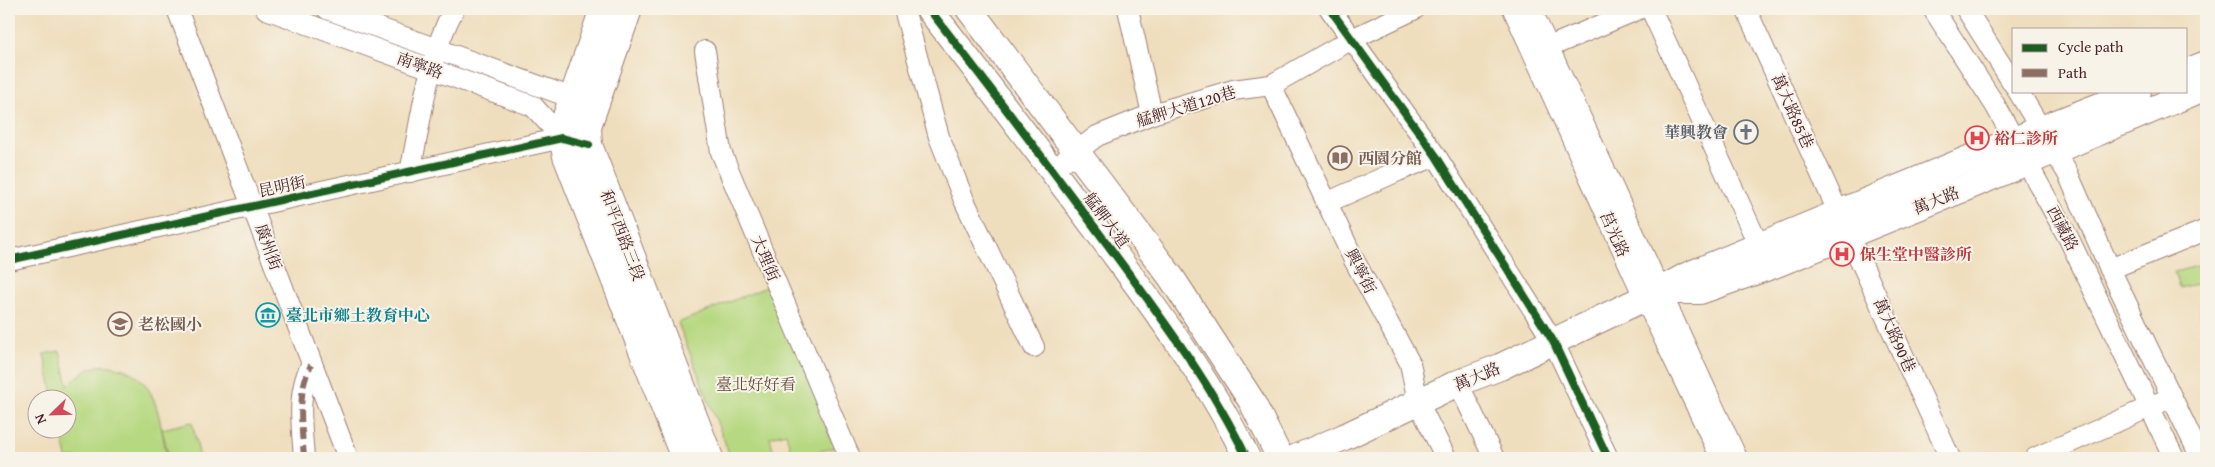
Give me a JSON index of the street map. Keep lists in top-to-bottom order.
{
  "streets": {
    "main road": ["萬大路", "艋舺大道", "和平西路三段"],
    "street": [
      "南寧路",
      "艋舺大道120巷",
      "萬大路85巷",
      "昆明街",
      "西藏路",
      "莒光路",
      "廣州街",
      "大理街",
      "興寧街",
      "萬大路90巷"
    ]
  },
  "crossings": [
    ["南寧路", "昆明街"],
    ["南寧路", "和平西路三段"],
    ["艋舺大道120巷", "艋舺大道"],
    ["艋舺大道120巷", "興寧街"],
    ["萬大路85巷", "萬大路"],
    ["萬大路85巷", "萬大路90巷"],
    ["昆明街", "和平西路三段"],
    ["昆明街", "廣州街"],
    ["萬大路", "西藏路"],
    ["萬大路", "莒光路"],
    ["萬大路", "興寧街"],
    ["萬大路", "萬大路90巷"]
  ],
  "parks": ["臺北好好看"],
  "places": {
    "church": ["華興教會"],
    "hospital": ["裕仁診所", "保生堂中醫診所"],
    "library": ["西園分館"],
    "museum": ["臺北市鄉土教育中心"],
    "school or university": ["老松國小"]
  },
  "legend": ["Cycle path", "Path"],
  "north": "bottom left"
}
